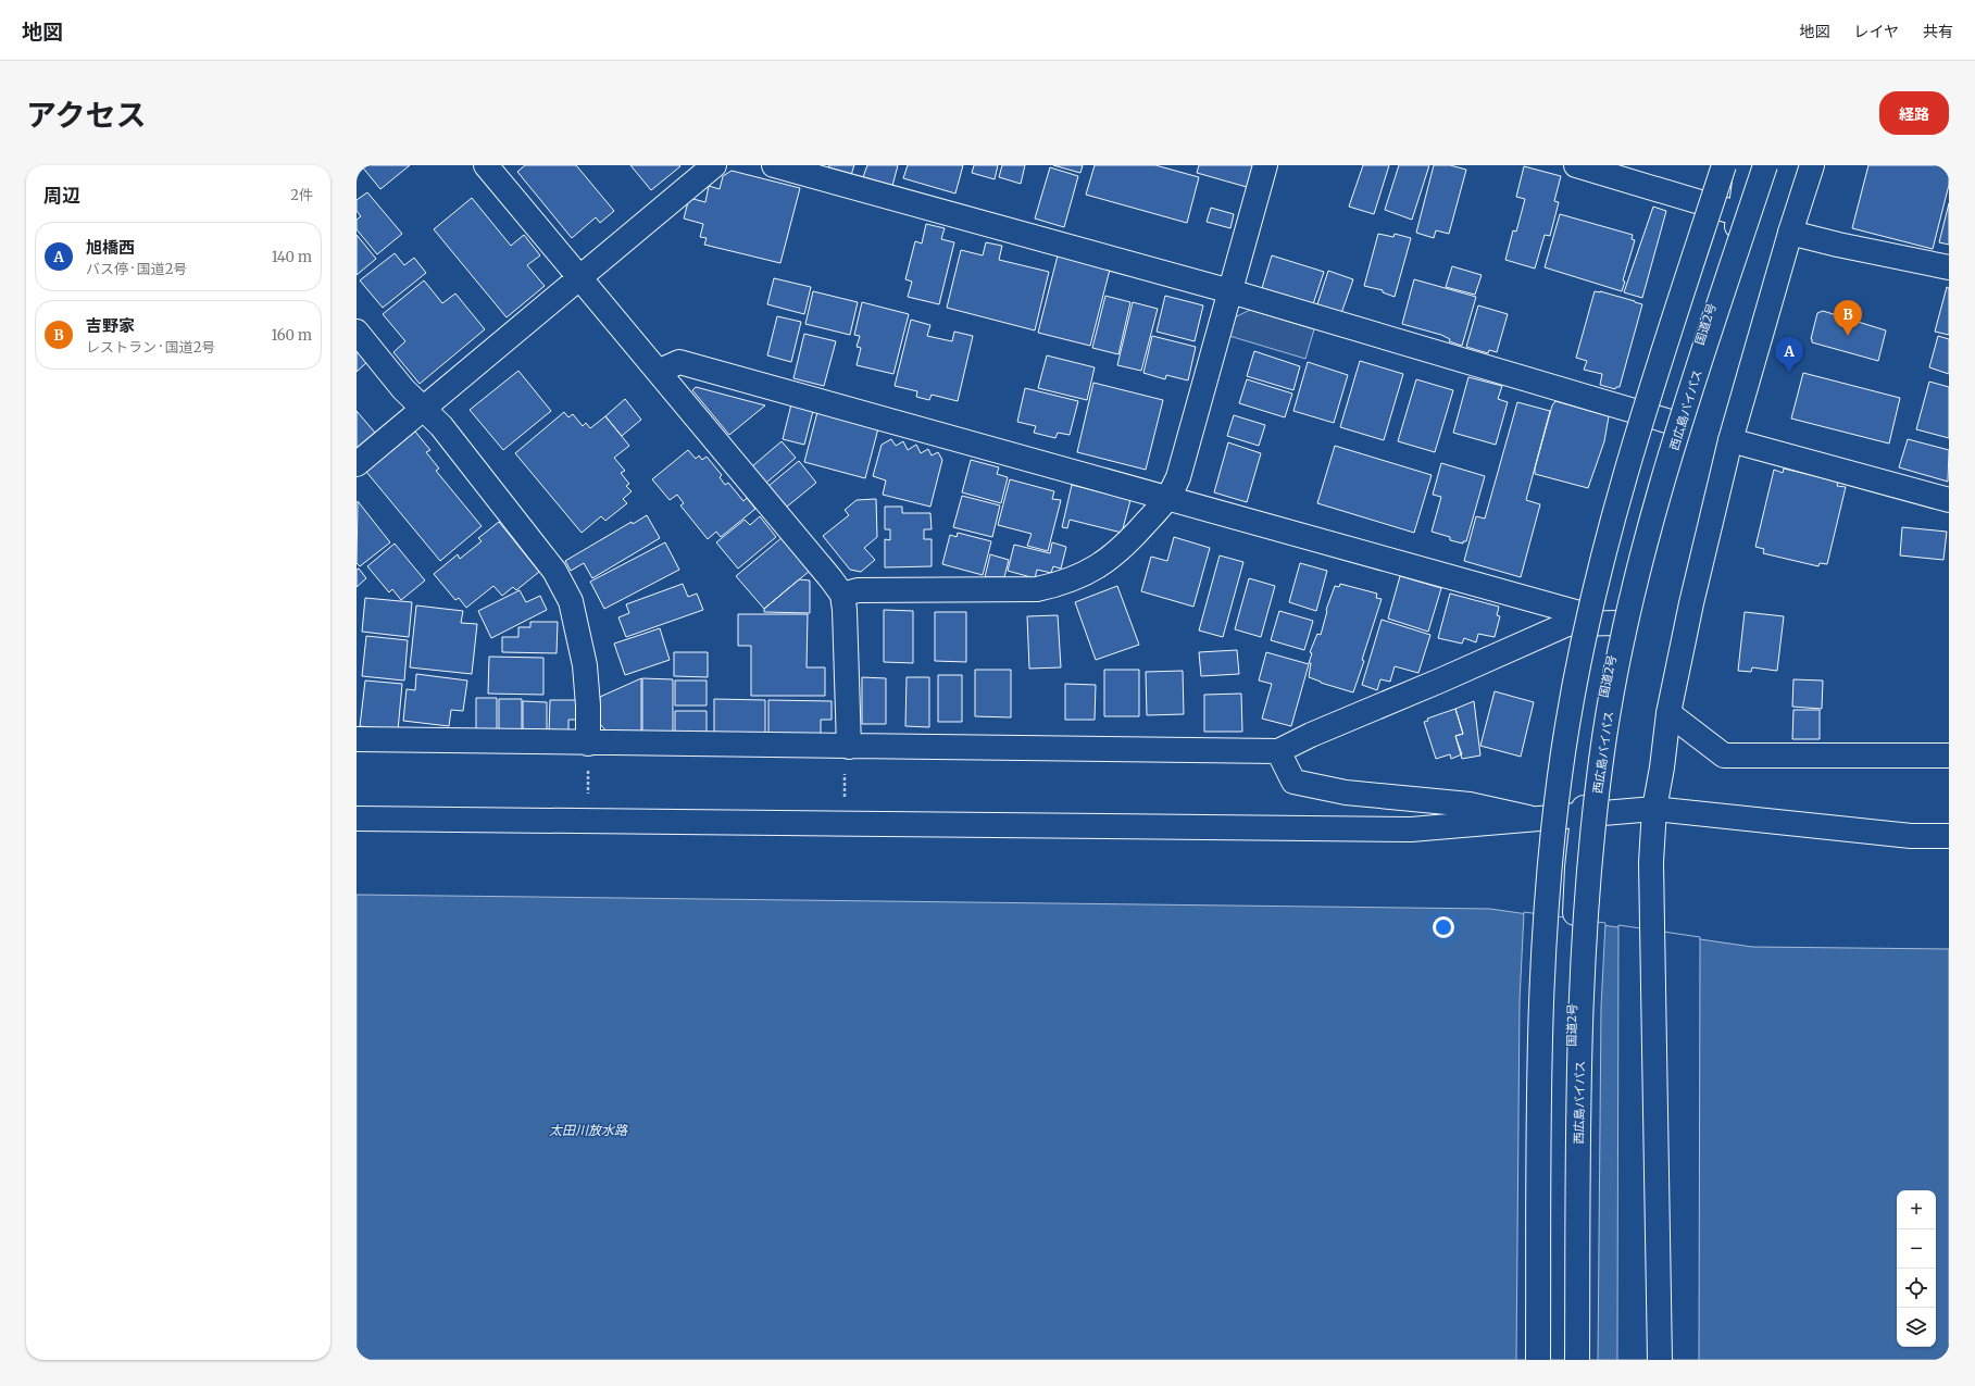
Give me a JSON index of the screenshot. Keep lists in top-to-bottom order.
{
  "streets": {
    "main road": ["国道2号", "西広島バイパス"]
  },
  "water": ["太田川放水路"],
  "page": {
    "header": "地図",
    "nav": ["地図", "レイヤ", "共有"],
    "title": "アクセス",
    "buttons": "経路",
    "heading": ["周辺", "2件"],
    "list": [
      {
        "mark": "A",
        "name": "旭橋西",
        "note": "バス停 · 国道2号",
        "value": "140 m"
      },
      {
        "mark": "B",
        "name": "吉野家",
        "note": "レストラン · 国道2号",
        "value": "160 m"
      }
    ],
    "pins": ["B", "A"],
    "map_buttons": ["+", "−"]
  }
}
